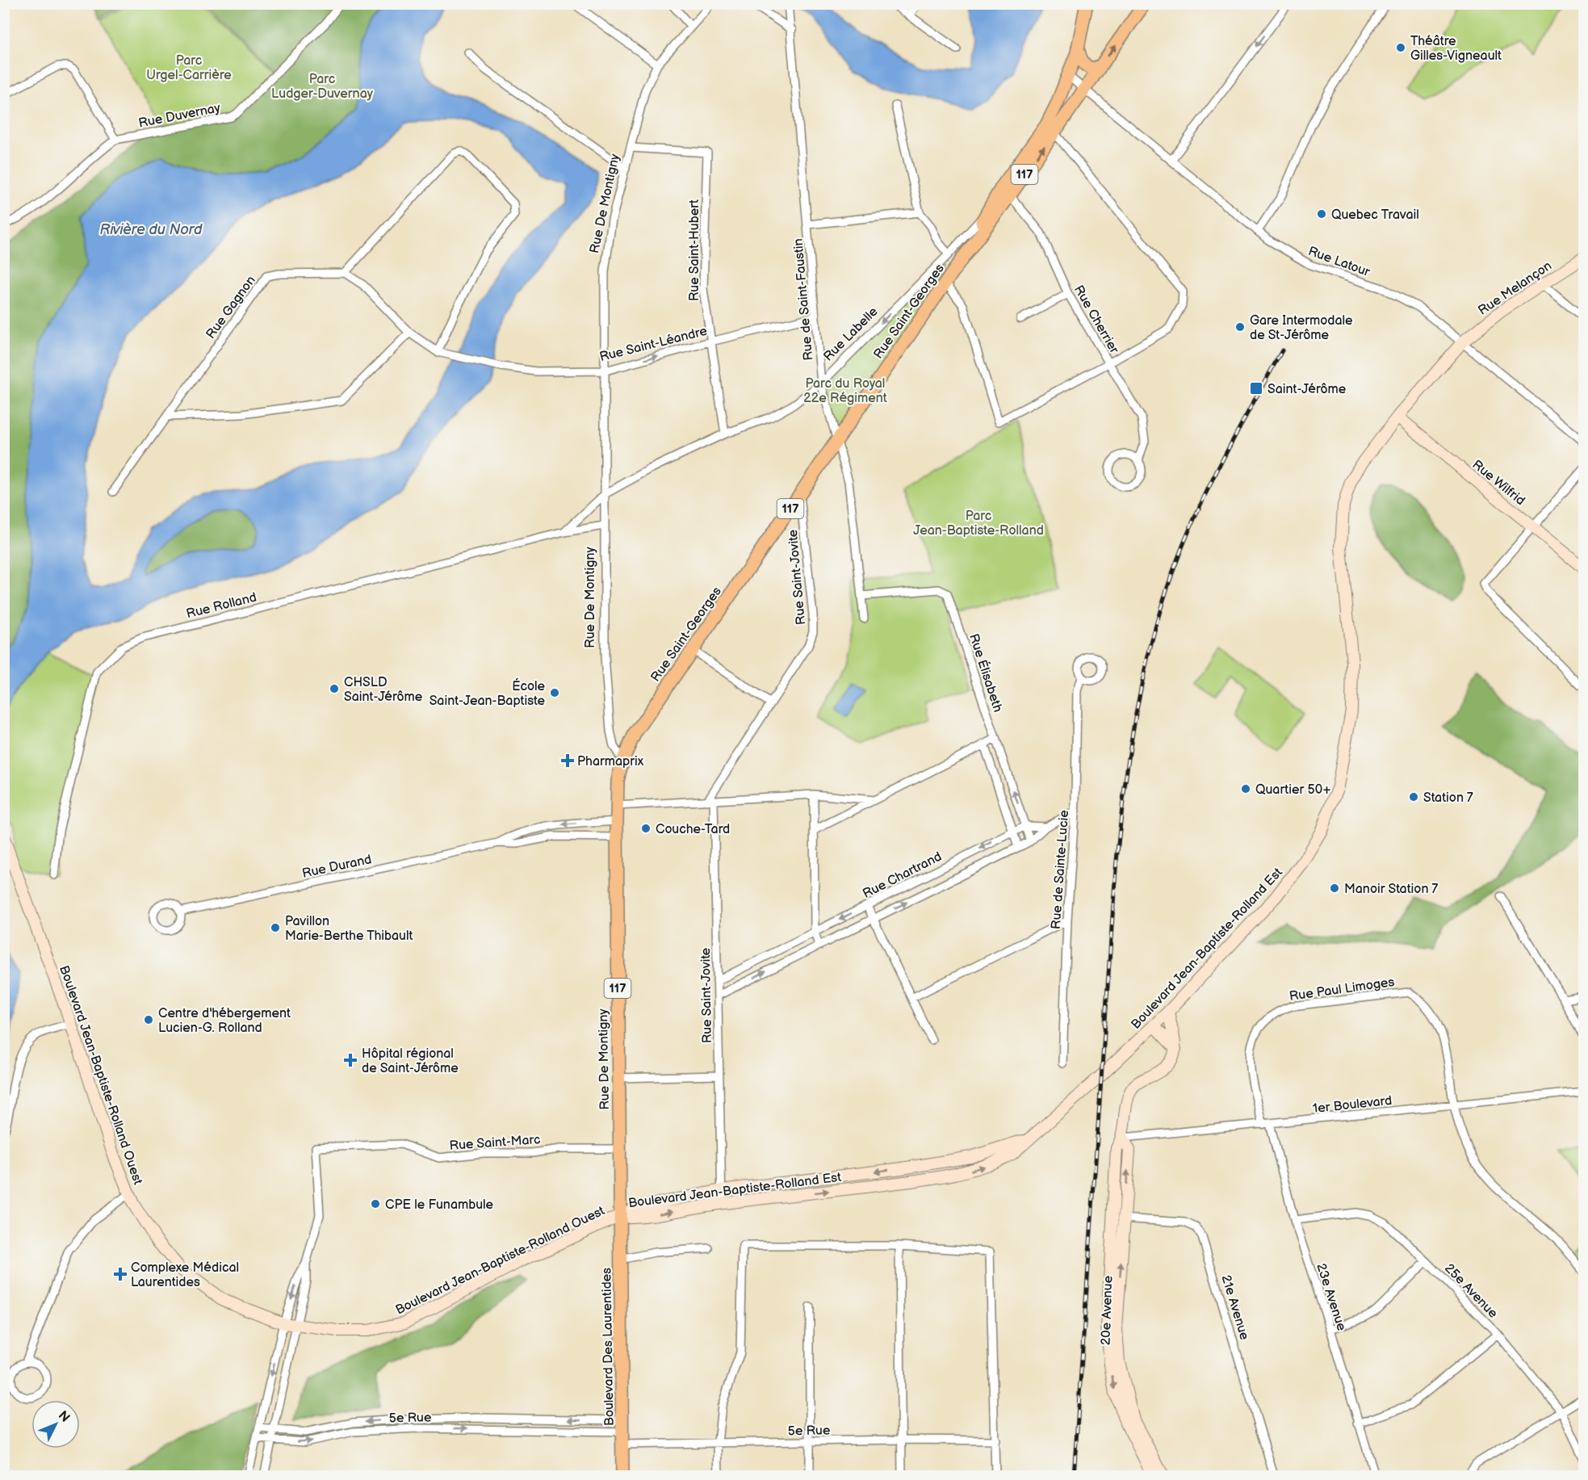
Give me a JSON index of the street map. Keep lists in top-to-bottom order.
{
  "streets": {
    "main road": [
      "117",
      "Rue De Montigny",
      "Rue Saint-Georges",
      "Rue Labelle",
      "Boulevard Des Laurentides"
    ],
    "street": [
      "Rue Duvernay",
      "Rue Saint-Hubert",
      "Rue Latour",
      "Rue Melançon",
      "Rue de Saint-Faustin",
      "Rue Gagnon",
      "Rue Cherrier",
      "Rue Saint-Léandre",
      "Rue Wilfrid",
      "Rue Saint-Jovite",
      "Rue Rolland",
      "Rue Élisabeth",
      "Rue Durand",
      "Rue de Sainte-Lucie",
      "Rue Chartrand",
      "Boulevard Jean-Baptiste-Rolland Est",
      "Rue Paul Limoges",
      "Boulevard Jean-Baptiste-Rolland Ouest",
      "1er Boulevard",
      "Rue Saint-Marc",
      "25e Avenue",
      "23e Avenue",
      "21e Avenue",
      "20e Avenue",
      "5e Rue"
    ]
  },
  "crossings": [
    ["Rue De Montigny", "Rue Saint-Hubert"],
    ["Rue De Montigny", "Rue Saint-Georges"],
    ["Rue De Montigny", "Rue Labelle"],
    ["Rue De Montigny", "Rue Saint-Léandre"],
    ["Rue De Montigny", "Rue Rolland"],
    ["Rue De Montigny", "Rue Durand"],
    ["Rue De Montigny", "Boulevard Jean-Baptiste-Rolland Est"],
    ["Rue De Montigny", "Boulevard Jean-Baptiste-Rolland Ouest"],
    ["Rue De Montigny", "Rue Saint-Marc"],
    ["Rue De Montigny", "Boulevard Des Laurentides"],
    ["Rue Saint-Hubert", "Rue Labelle"],
    ["Rue Saint-Hubert", "Rue Saint-Léandre"],
    ["Rue Latour", "Rue Melançon"],
    ["Rue Latour", "Rue Saint-Georges"],
    ["Rue Latour", "Rue Labelle"],
    ["Rue Latour", "Boulevard Jean-Baptiste-Rolland Est"],
    ["Rue Melançon", "Boulevard Jean-Baptiste-Rolland Est"],
    ["Rue de Saint-Faustin", "Rue Saint-Georges"],
    ["Rue de Saint-Faustin", "Rue Labelle"],
    ["Rue de Saint-Faustin", "Rue Saint-Léandre"],
    ["Rue de Saint-Faustin", "Rue Élisabeth"],
    ["Rue Saint-Georges", "Rue Cherrier"],
    ["Rue Saint-Georges", "Rue Labelle"],
    ["Rue Saint-Georges", "Rue Saint-Jovite"],
    ["Rue Labelle", "Rue Rolland"],
    ["Rue Wilfrid", "Boulevard Jean-Baptiste-Rolland Est"],
    ["Rue Saint-Jovite", "Rue Chartrand"],
    ["Rue Saint-Jovite", "Boulevard Jean-Baptiste-Rolland Est"],
    ["Rue Élisabeth", "Rue Chartrand"],
    ["Rue de Sainte-Lucie", "Rue Chartrand"],
    ["Boulevard Jean-Baptiste-Rolland Est", "Boulevard Jean-Baptiste-Rolland Ouest"],
    ["Boulevard Jean-Baptiste-Rolland Est", "Boulevard Des Laurentides"],
    ["Rue Paul Limoges", "1er Boulevard"],
    ["Rue Paul Limoges", "23e Avenue"],
    ["Boulevard Jean-Baptiste-Rolland Ouest", "Boulevard Des Laurentides"],
    ["1er Boulevard", "23e Avenue"],
    ["1er Boulevard", "20e Avenue"],
    ["25e Avenue", "23e Avenue"],
    ["21e Avenue", "20e Avenue"],
    ["Boulevard Des Laurentides", "5e Rue"]
  ],
  "water": ["Rivière du Nord"],
  "parks": [
    "Parc Urgel-Carrière",
    "Parc Ludger-Duvernay",
    "Parc du Royal 22e Régiment",
    "Parc Jean-Baptiste-Rolland"
  ],
  "places": {
    "other": [
      "Théâtre Gilles-Vigneault",
      "Quebec Travail",
      "Gare Intermodale de St-Jérôme",
      "CHSLD Saint-Jérôme",
      "École Saint-Jean-Baptiste",
      "Quartier 50+",
      "Station 7",
      "Couche-Tard",
      "Manoir Station 7",
      "Pavillon Marie-Berthe Thibault",
      "Centre d'hébergement Lucien-G. Rolland",
      "CPE le Funambule"
    ],
    "transit": ["Saint-Jérôme"],
    "health": ["Pharmaprix", "Hôpital régional de Saint-Jérôme", "Complexe Médical Laurentides"]
  },
  "north": "top right"
}
